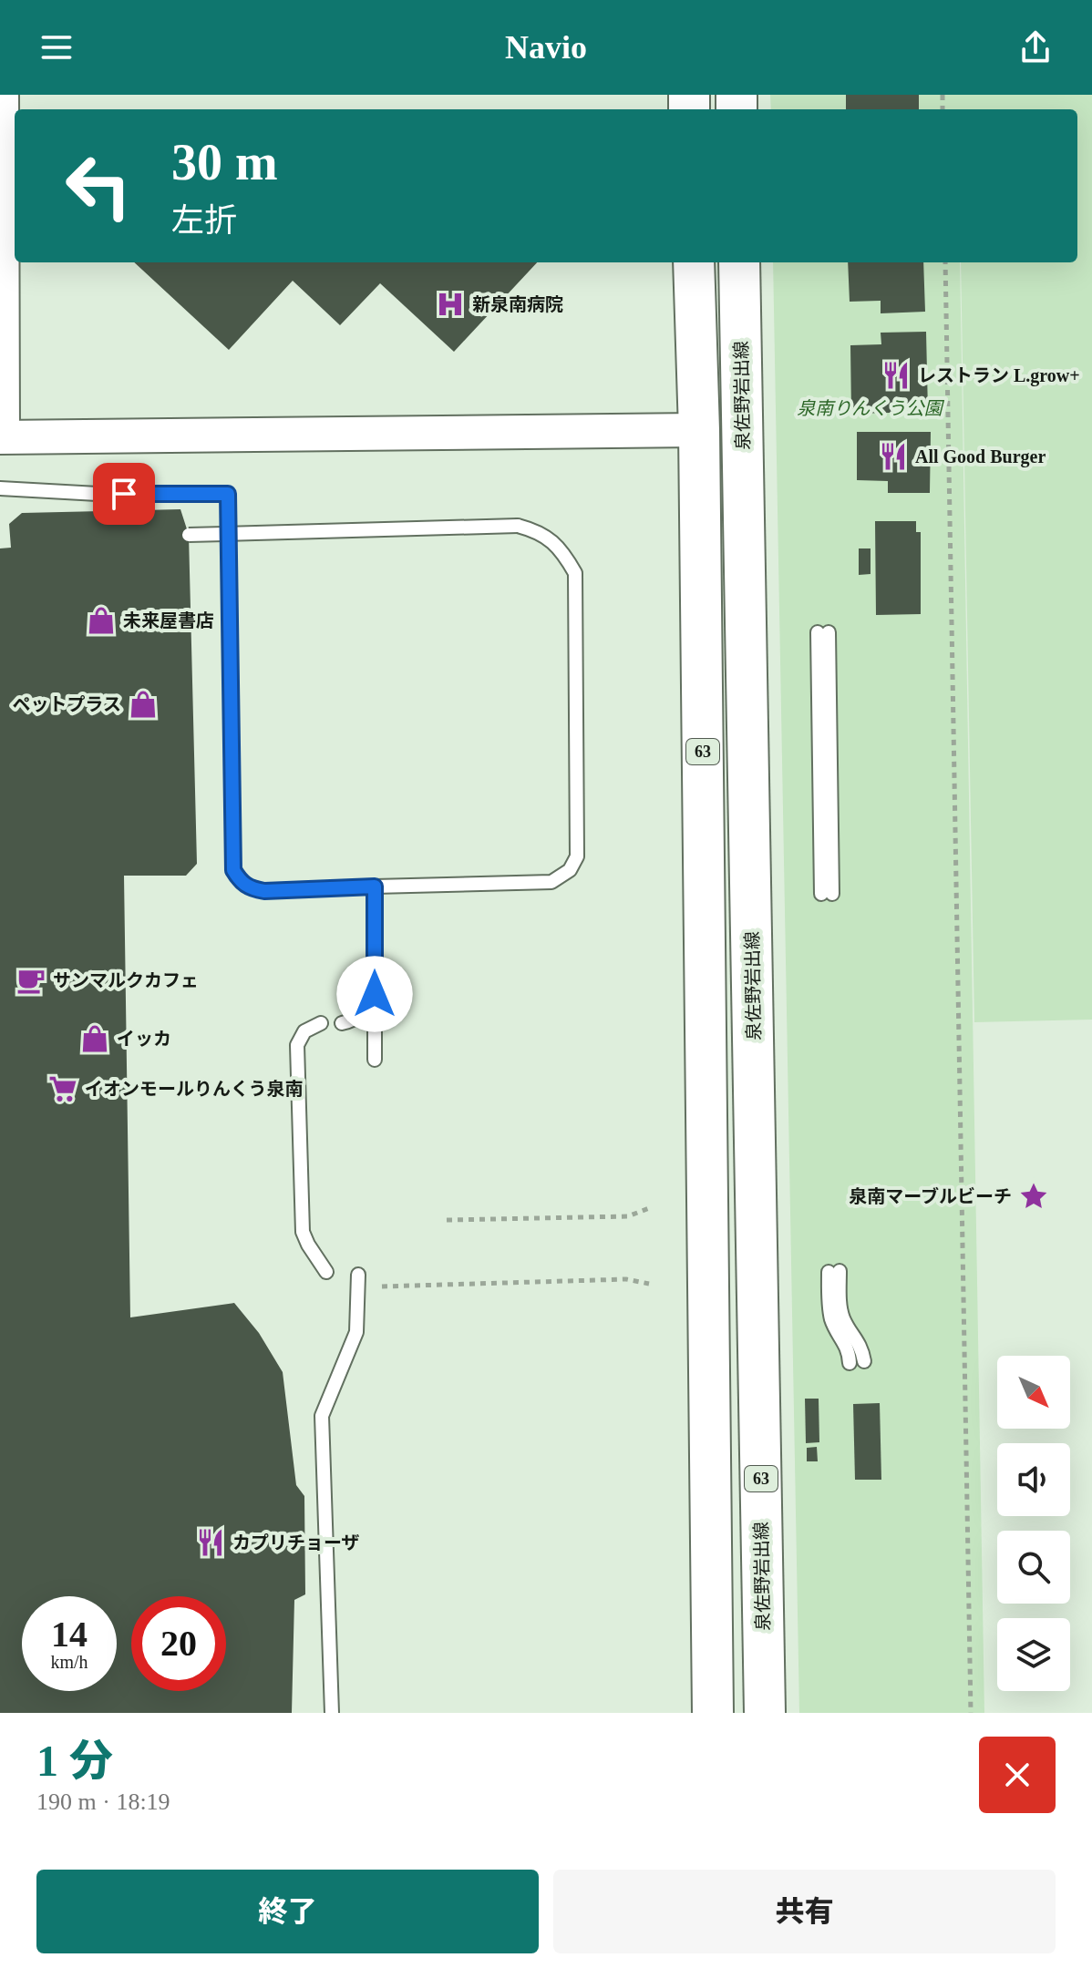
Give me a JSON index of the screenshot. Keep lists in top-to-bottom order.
{
  "streets": {
    "main road": ["泉佐野岩出線", "63"]
  },
  "parks": ["泉南りんくう公園"],
  "places": {
    "hospital": ["新泉南病院"],
    "restaurant": ["レストラン L.grow+", "All Good Burger", "カプリチョーザ"],
    "shop": ["未来屋書店", "ペットプラス", "イッカ"],
    "cafe": ["サンマルクカフェ"],
    "supermarket": ["イオンモールりんくう泉南"],
    "place": ["泉南マーブルビーチ"]
  },
  "north": "bottom right",
  "page": {
    "header": "Navio",
    "turn": ["30 m", "左折"],
    "speed": "14 km/h",
    "limit": "20",
    "heading": ["1 分", "190 m · 18:19"],
    "buttons": ["終了", "共有"]
  }
}
